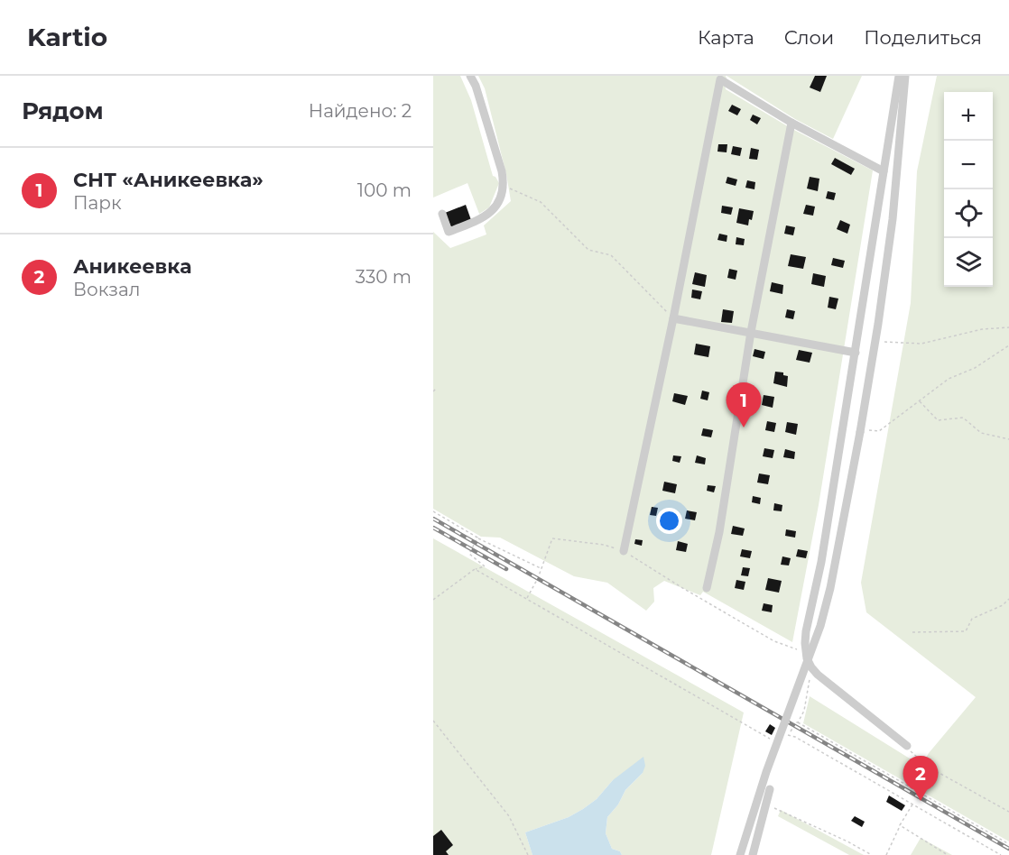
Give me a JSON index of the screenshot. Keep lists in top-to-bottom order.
{
  "page": {
    "header": "Kartio",
    "nav": ["Карта", "Слои", "Поделиться"],
    "heading": ["Рядом", "Найдено: 2"],
    "map_buttons": ["+", "−"],
    "list": [
      {
        "mark": "1",
        "name": "СНТ «Аникеевка»",
        "note": "Парк",
        "value": "100 m"
      },
      {
        "mark": "2",
        "name": "Аникеевка",
        "note": "Вокзал",
        "value": "330 m"
      }
    ],
    "pins": ["1", "2"]
  }
}
